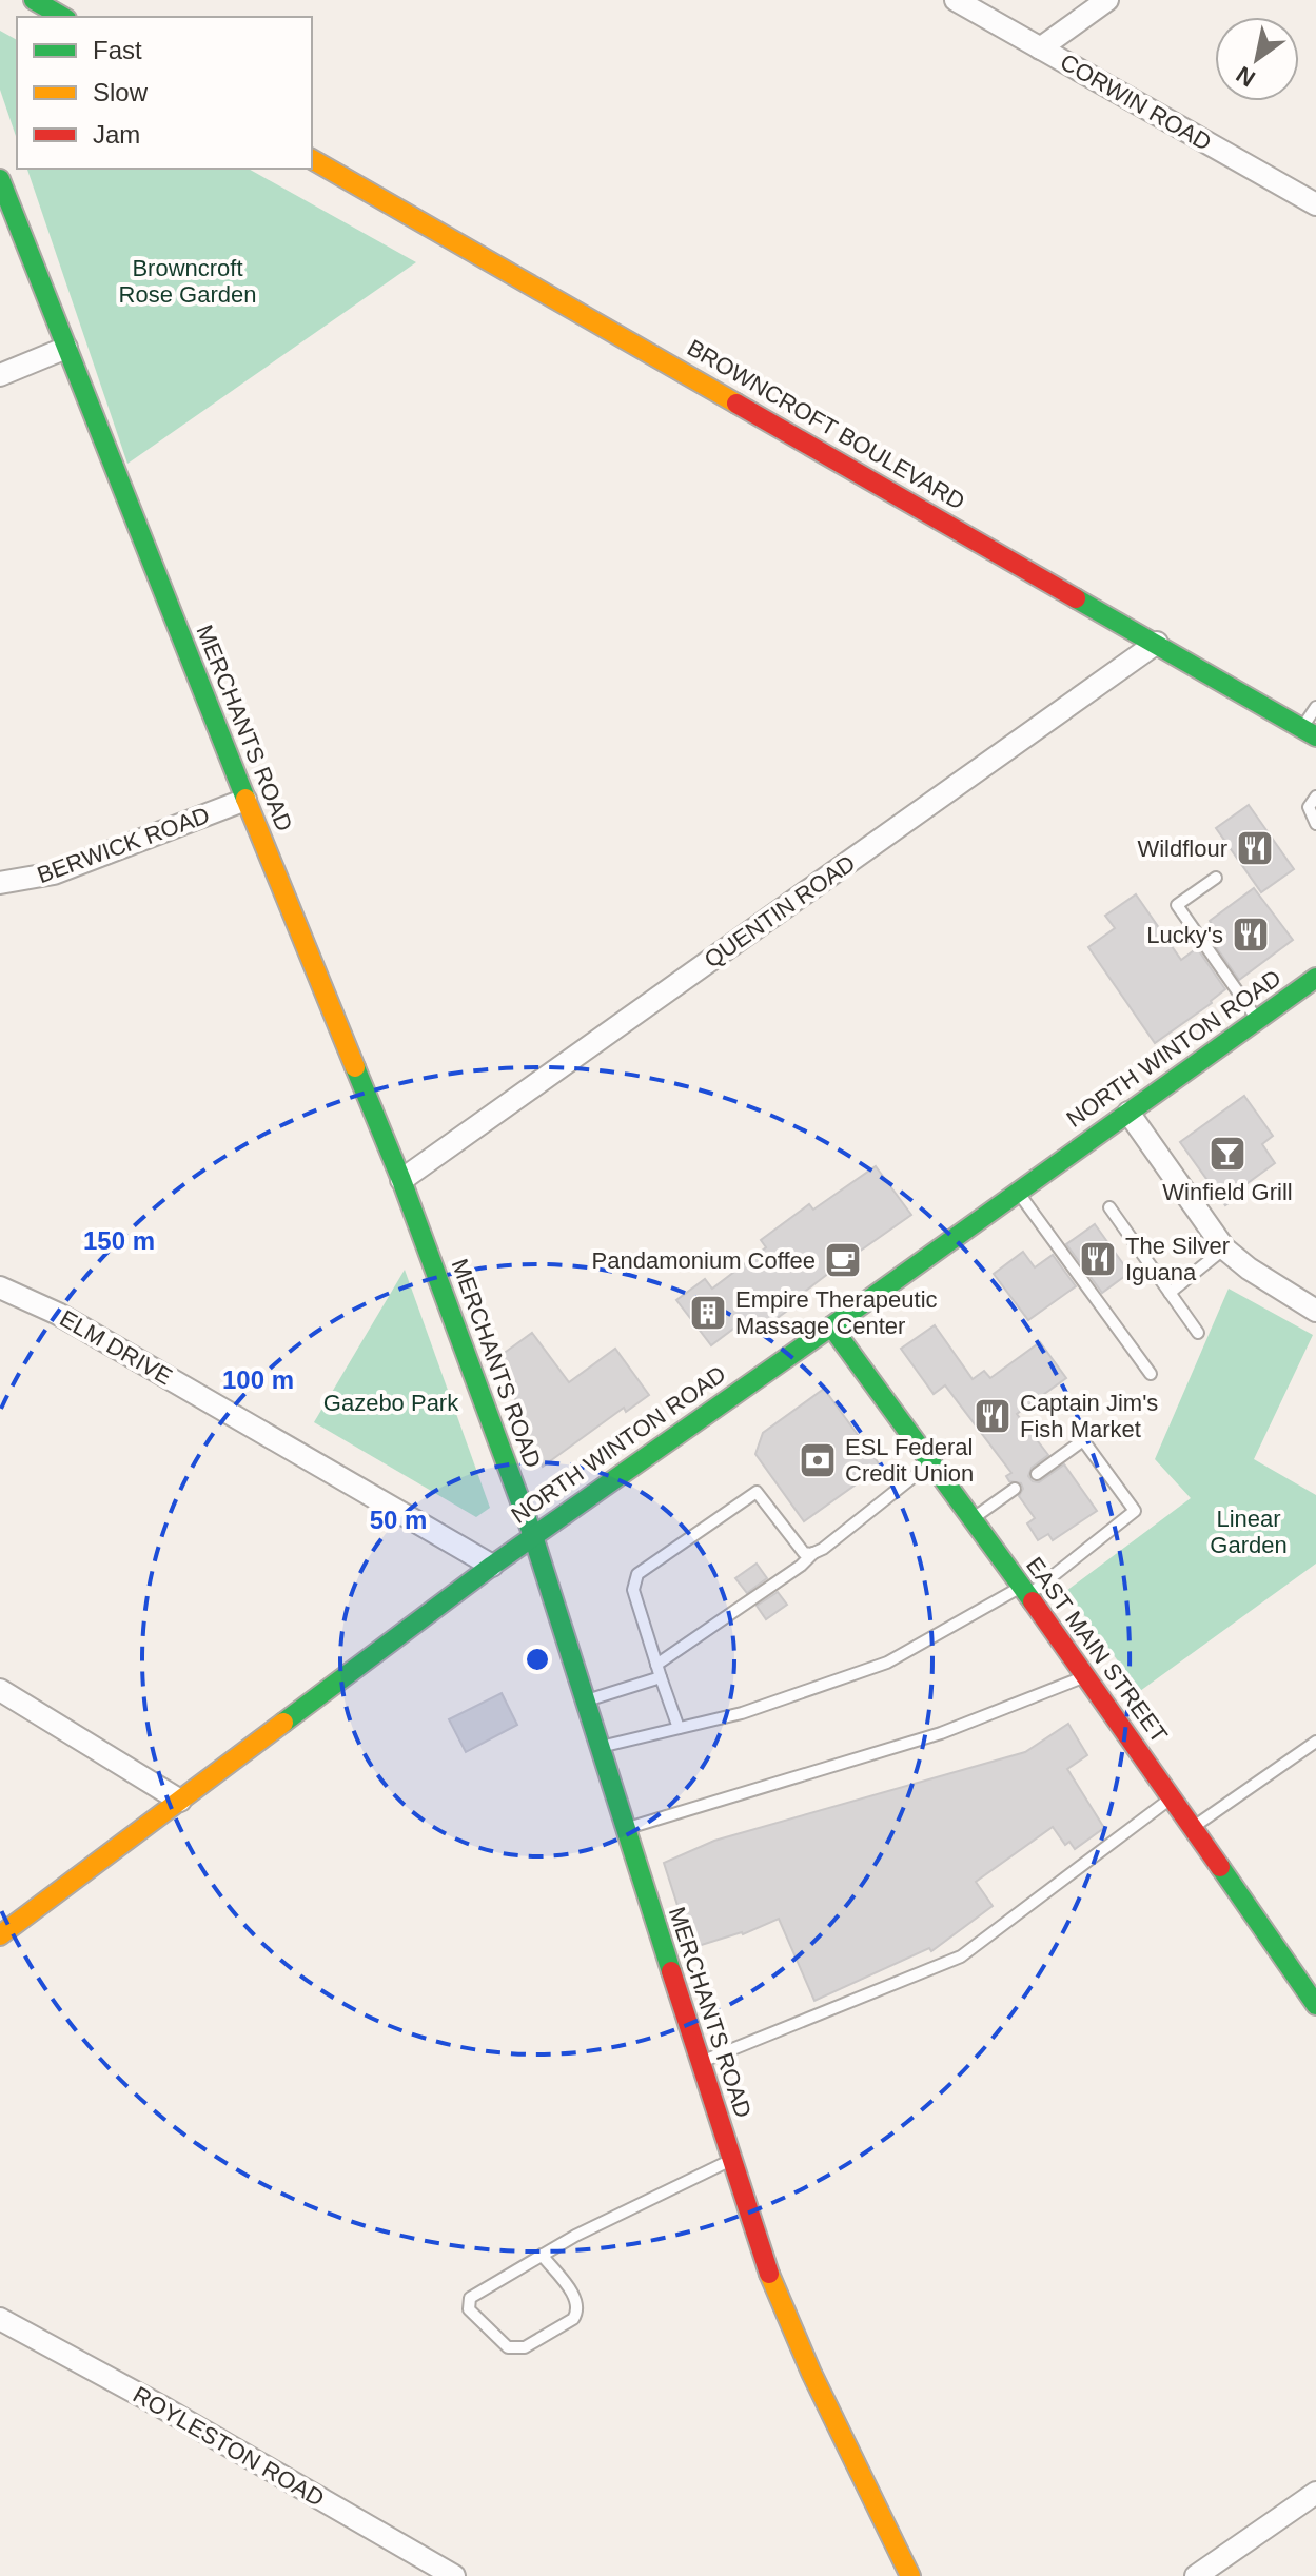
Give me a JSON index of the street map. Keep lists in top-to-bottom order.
{
  "streets": {
    "main road": [
      "BROWNCROFT BOULEVARD",
      "MERCHANTS ROAD",
      "NORTH WINTON ROAD",
      "EAST MAIN STREET"
    ],
    "street": [
      "CORWIN ROAD",
      "BERWICK ROAD",
      "QUENTIN ROAD",
      "ELM DRIVE",
      "ROYLESTON ROAD"
    ]
  },
  "crossings": [
    ["BROWNCROFT BOULEVARD", "QUENTIN ROAD"],
    ["MERCHANTS ROAD", "BERWICK ROAD"],
    ["MERCHANTS ROAD", "QUENTIN ROAD"],
    ["MERCHANTS ROAD", "NORTH WINTON ROAD"],
    ["NORTH WINTON ROAD", "ELM DRIVE"],
    ["NORTH WINTON ROAD", "EAST MAIN STREET"]
  ],
  "parks": ["Browncroft Rose Garden", "Gazebo Park", "Linear Garden"],
  "places": {
    "restaurant": [
      "Wildflour",
      "Lucky's",
      "The Silver Iguana",
      "Captain Jim's Fish Market"
    ],
    "bar": ["Winfield Grill"],
    "cafe": ["Pandamonium Coffee"],
    "building": ["Empire Therapeutic Massage Center"],
    "bank": ["ESL Federal Credit Union"]
  },
  "legend": ["Fast", "Slow", "Jam"],
  "north": "bottom left",
  "rings": ["150 m", "100 m", "50 m"]
}
